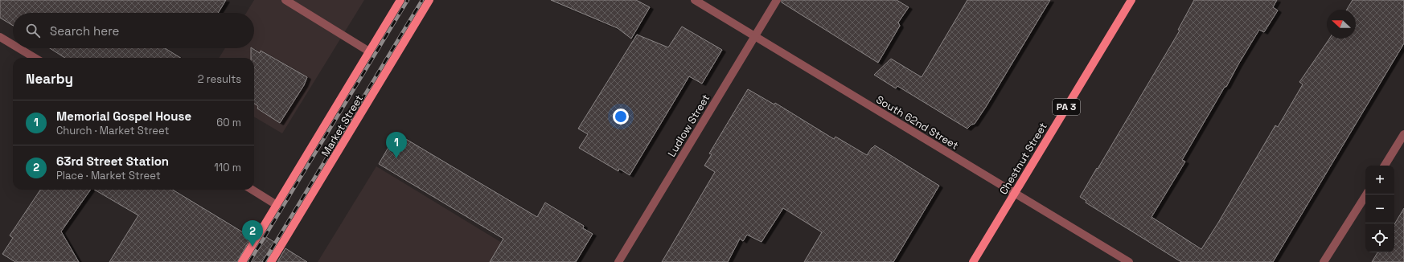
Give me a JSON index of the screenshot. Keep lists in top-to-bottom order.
{
  "streets": {
    "main road": ["PA 3", "Market Street", "Chestnut Street"],
    "street": ["South 62nd Street", "Ludlow Street"]
  },
  "crossings": [
    ["South 62nd Street", "Ludlow Street"],
    ["South 62nd Street", "Chestnut Street"]
  ],
  "north": "left",
  "page": {
    "search": "Search here",
    "heading": ["Nearby", "2 results"],
    "list": [
      {
        "mark": "1",
        "name": "Memorial Gospel House",
        "note": "Church · Market Street",
        "value": "60 m"
      },
      {
        "mark": "2",
        "name": "63rd Street Station",
        "note": "Place · Market Street",
        "value": "110 m"
      }
    ],
    "pins": ["1", "2"],
    "map_buttons": ["+", "−"]
  }
}
